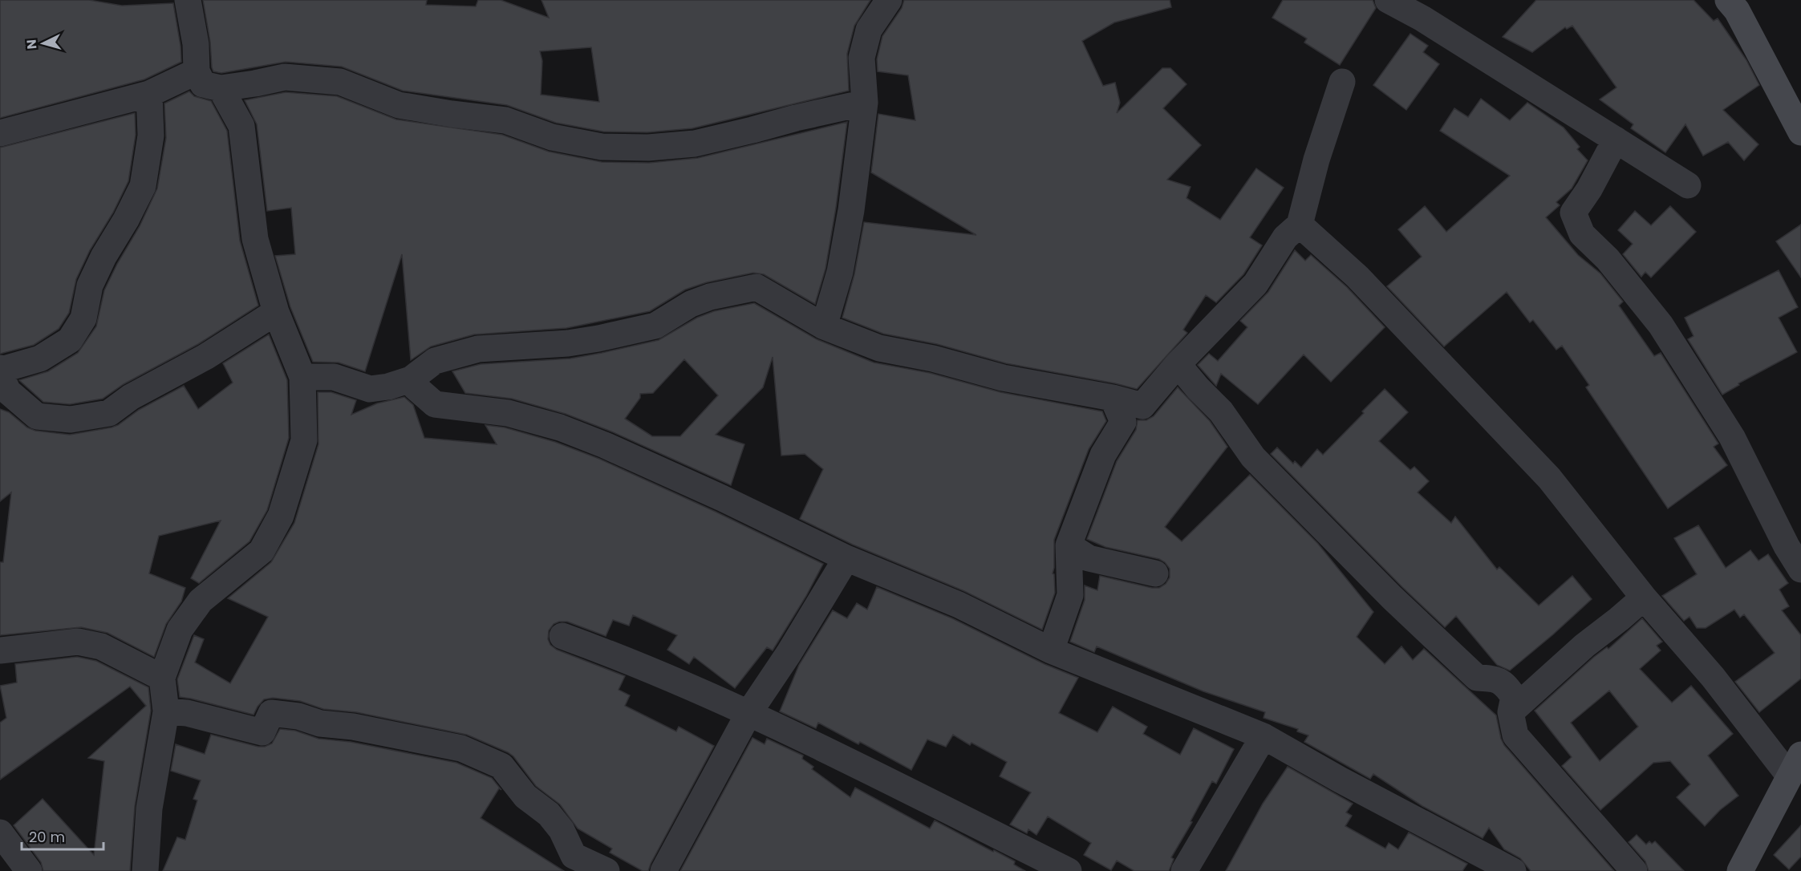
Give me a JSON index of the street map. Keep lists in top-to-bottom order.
{
  "scale_bar": "20 m",
  "north": "left"
}
